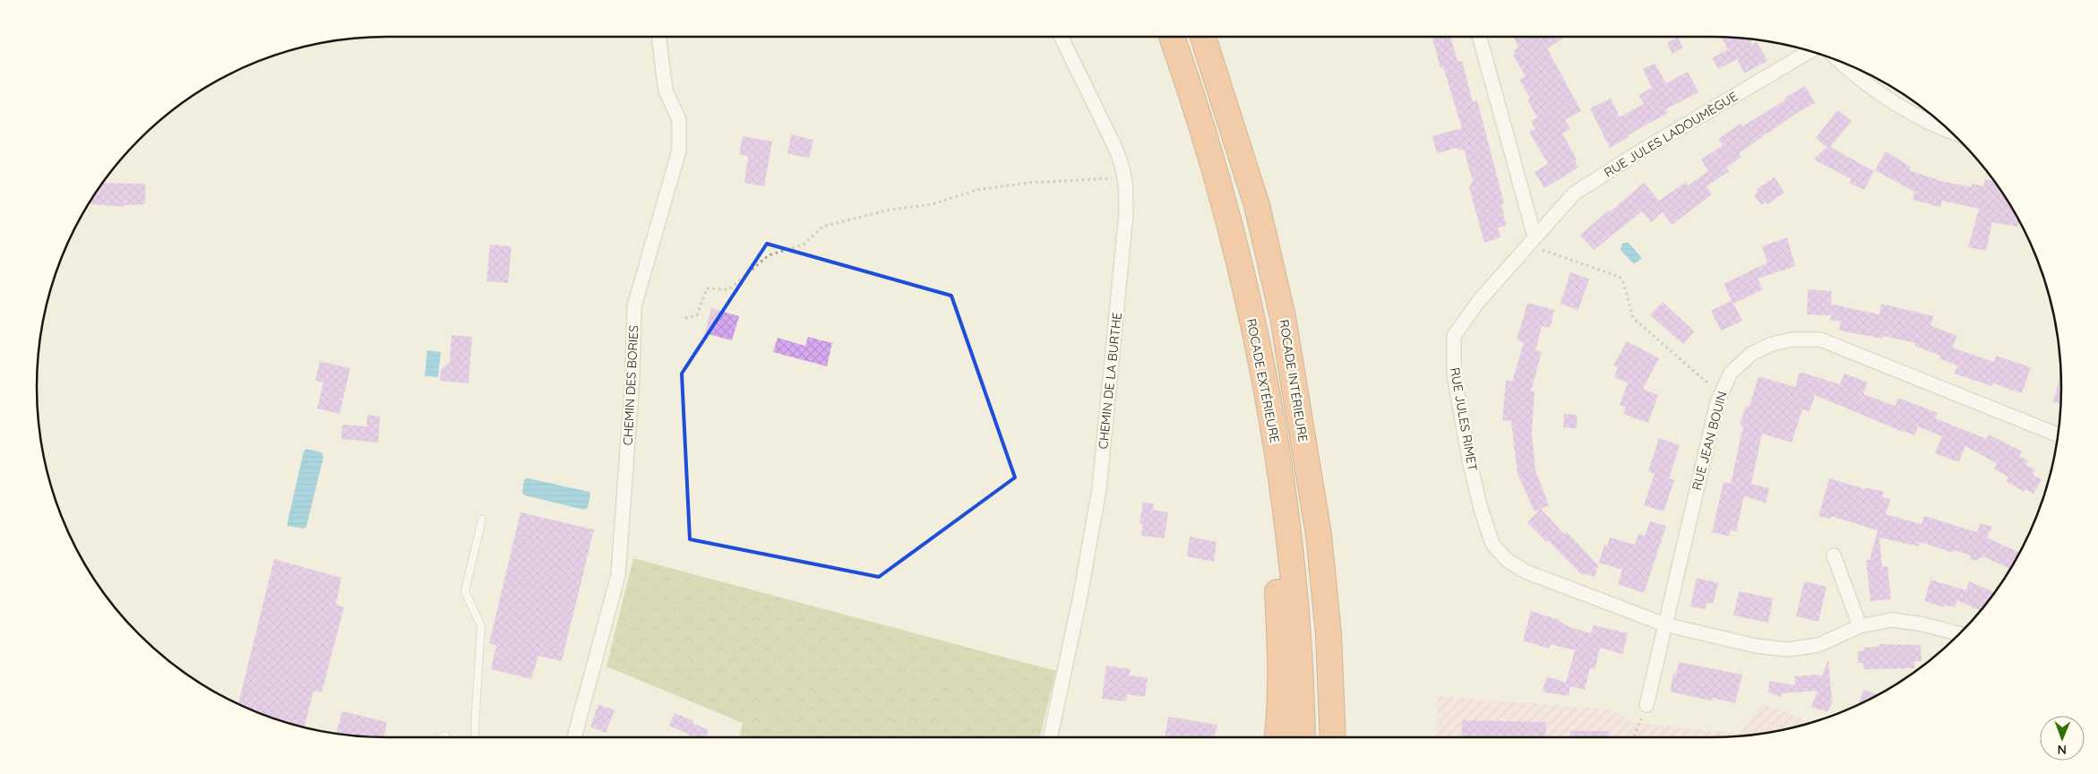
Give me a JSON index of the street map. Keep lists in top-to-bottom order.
{
  "streets": {
    "highway": ["ROCADE EXTÉRIEURE", "ROCADE INTÉRIEURE"],
    "street": [
      "RUE JULES LADOUMÈGUE",
      "CHEMIN DE LA BURTHE",
      "CHEMIN DES BORIES",
      "RUE JULES RIMET",
      "RUE JEAN BOUIN"
    ]
  },
  "crossings": [
    ["RUE JULES LADOUMÈGUE", "RUE JULES RIMET"],
    ["RUE JULES RIMET", "RUE JEAN BOUIN"]
  ],
  "north": "bottom"
}
